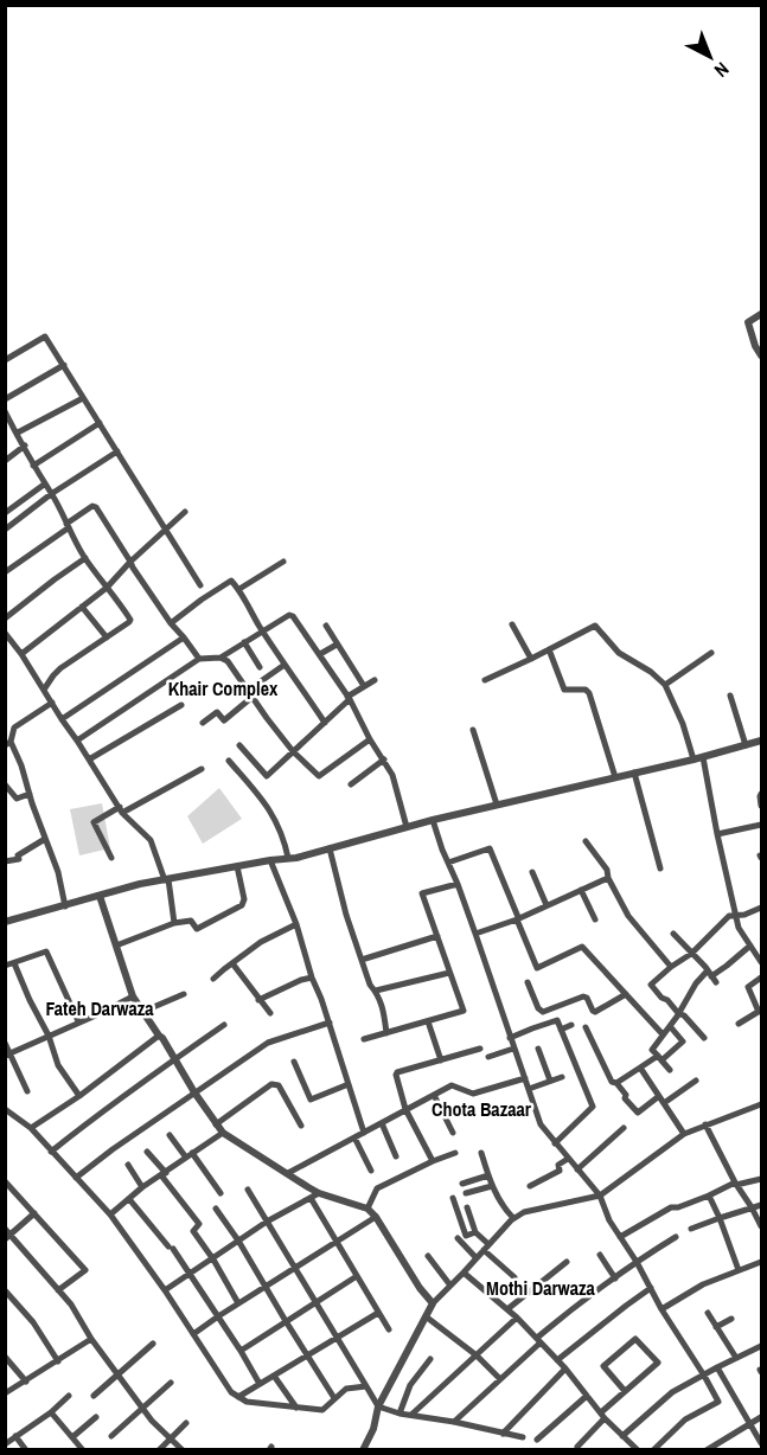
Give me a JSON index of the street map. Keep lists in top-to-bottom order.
{
  "districts": [
    "Khair Complex",
    "Fateh Darwaza",
    "Chota Bazaar",
    "Mothi Darwaza"
  ],
  "north": "bottom right"
}
